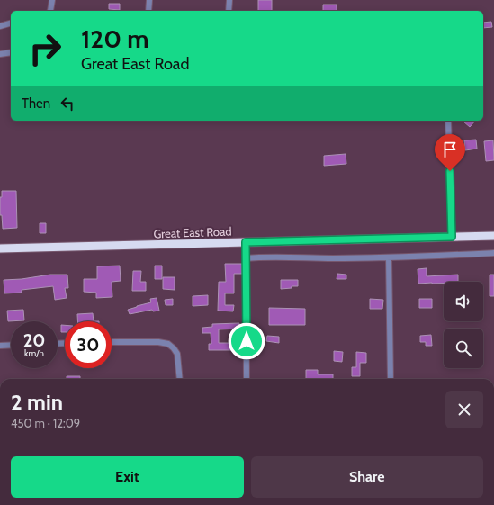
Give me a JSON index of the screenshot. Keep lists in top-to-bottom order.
{
  "streets": {
    "highway": ["Great East Road"]
  },
  "page": {
    "turn": ["120 m", "Great East Road"],
    "then": "Then",
    "speed": "20 km/h",
    "limit": "30",
    "heading": ["2 min", "450 m · 12:09"],
    "buttons": ["Exit", "Share"]
  }
}
